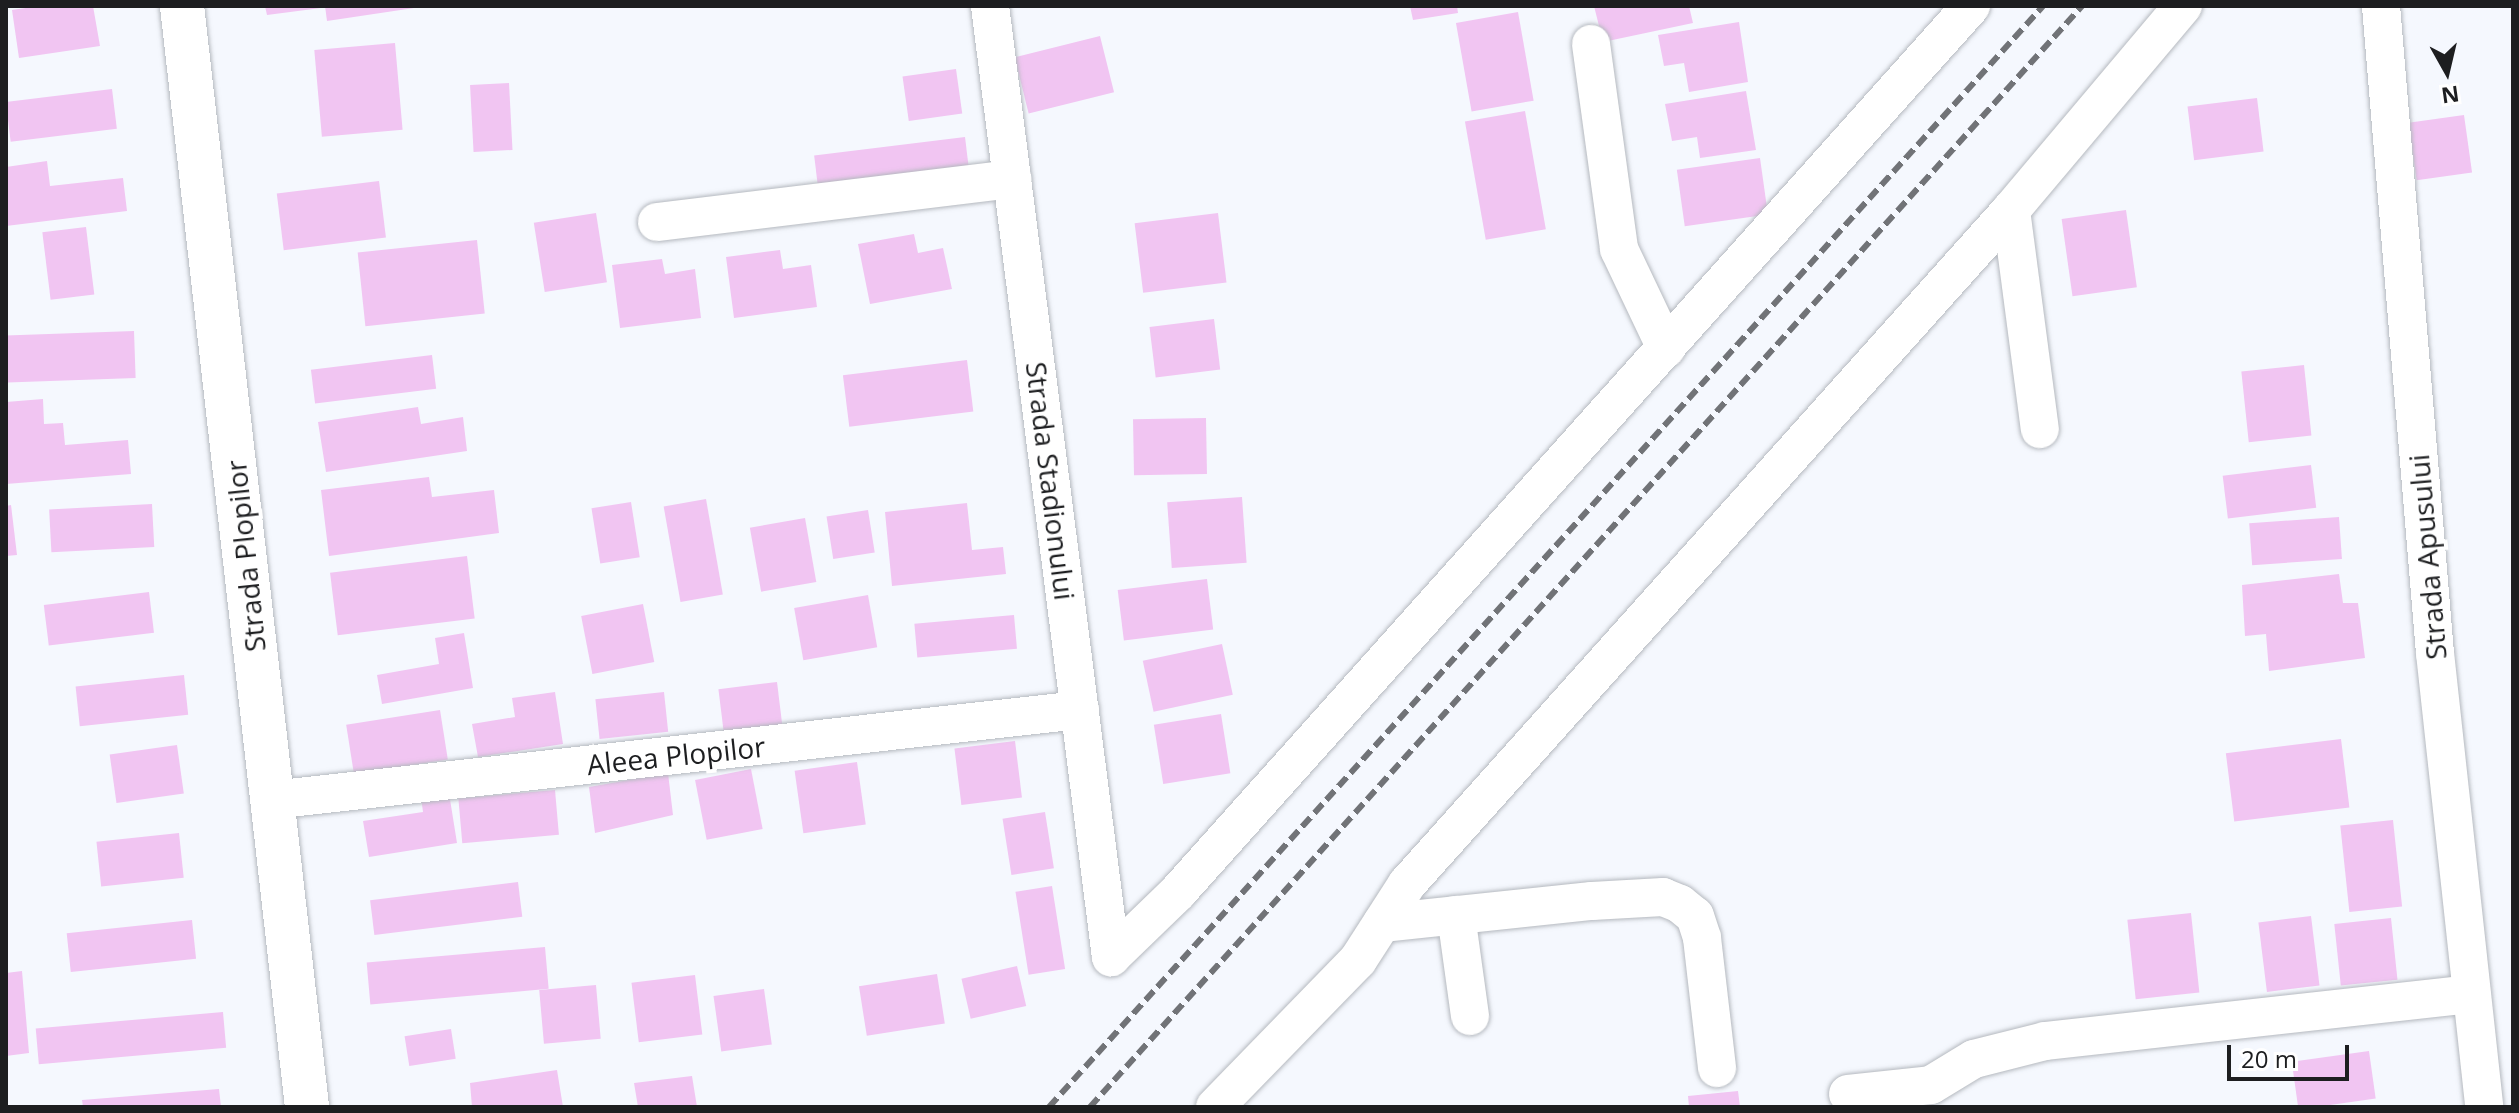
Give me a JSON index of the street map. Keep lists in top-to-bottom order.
{
  "streets": {
    "street": [
      "Strada Stadionului",
      "Strada Plopilor",
      "Strada Apusului",
      "Aleea Plopilor"
    ]
  },
  "crossings": [
    ["Strada Stadionului", "Aleea Plopilor"],
    ["Strada Plopilor", "Aleea Plopilor"]
  ],
  "scale_bar": "20 m",
  "north": "bottom"
}
